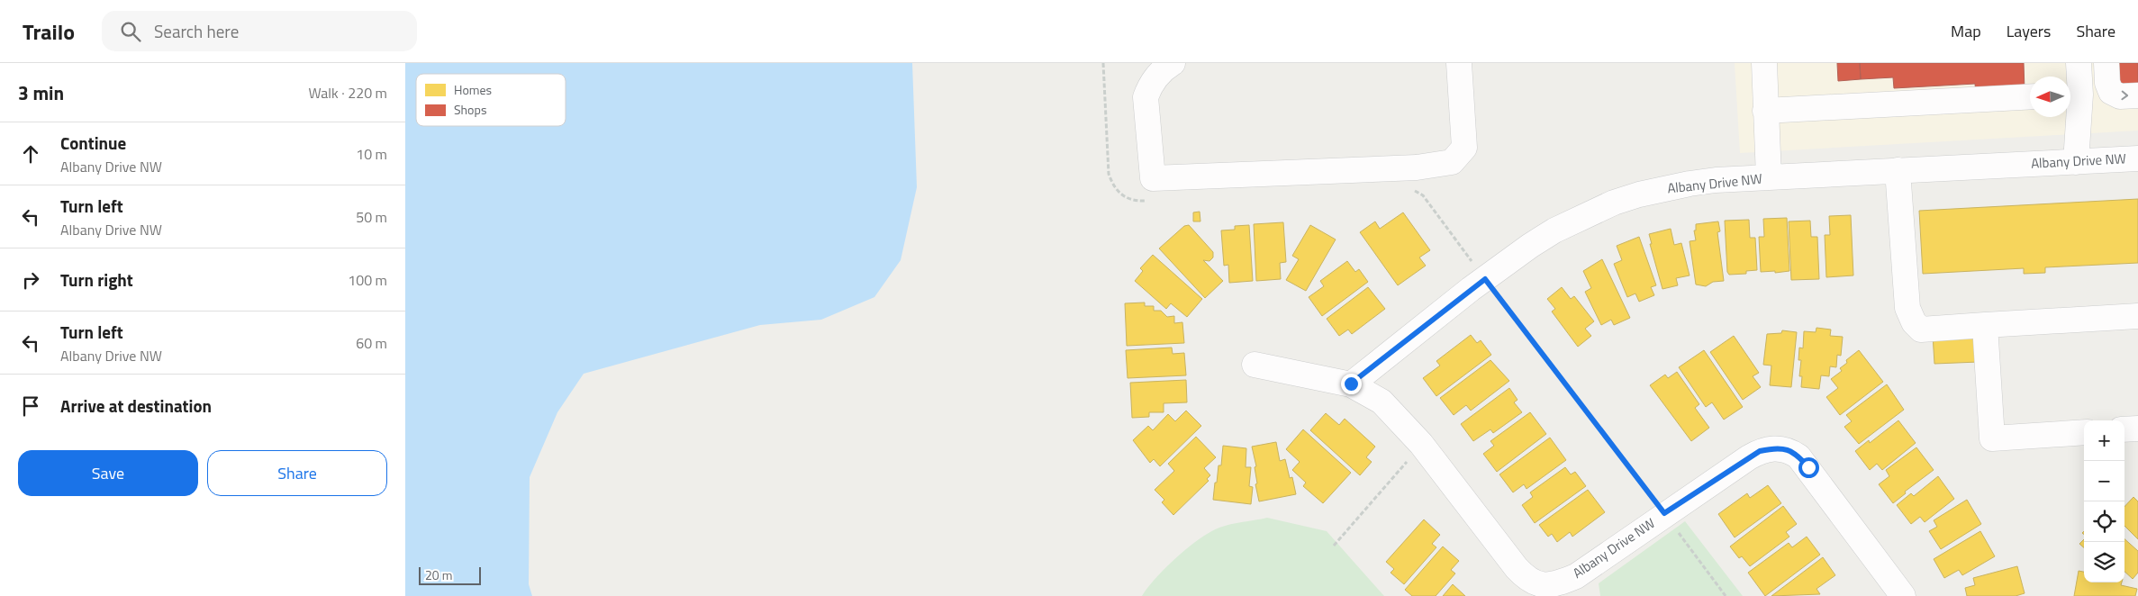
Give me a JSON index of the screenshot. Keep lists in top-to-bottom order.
{
  "streets": {
    "street": ["Albany Drive NW"]
  },
  "legend": ["Homes", "Shops"],
  "scale_bar": "20 m",
  "north": "left",
  "page": {
    "header": "Trailo",
    "search": "Search here",
    "nav": ["Map", "Layers", "Share"],
    "heading": ["3 min", "Walk · 220 m"],
    "list": [
      ["Continue", "Albany Drive NW", "10 m"],
      ["Turn left", "Albany Drive NW", "50 m"],
      ["Turn right", "100 m"],
      ["Turn left", "Albany Drive NW", "60 m"],
      "Arrive at destination"
    ],
    "map_buttons": ["+", "−"],
    "buttons": ["Save", "Share"],
    "scale": "20 m"
  }
}
